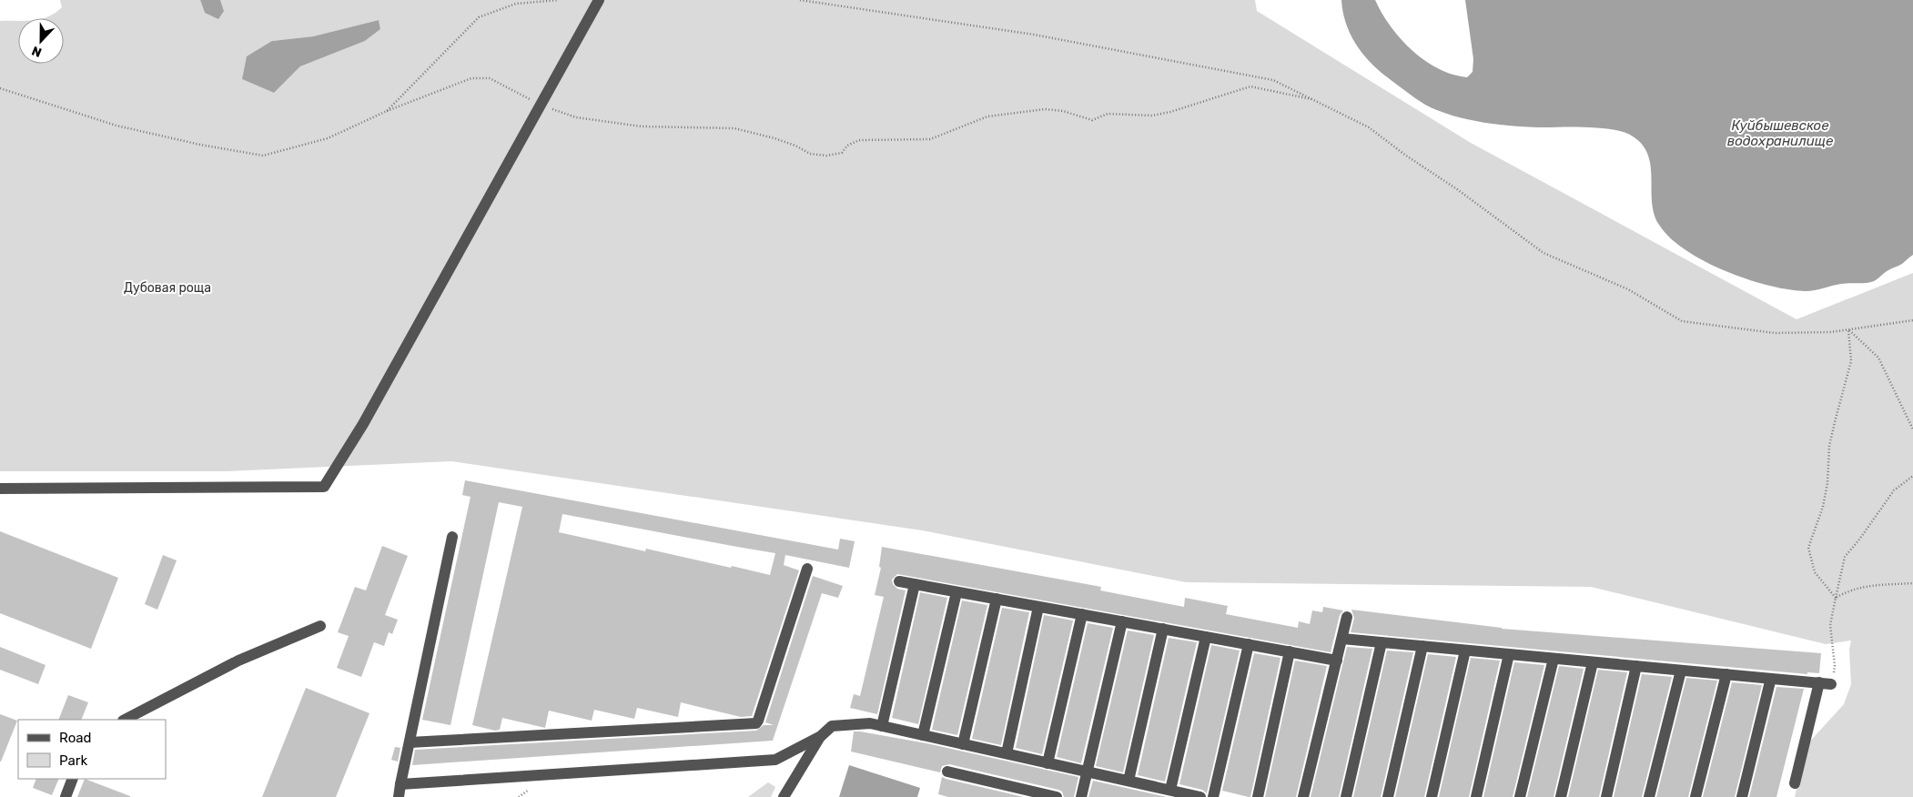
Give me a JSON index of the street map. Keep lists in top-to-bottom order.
{
  "water": ["Куйбышевское водохранилище"],
  "parks": ["Дубовая роща"],
  "legend": ["Road", "Park"],
  "north": "bottom"
}
